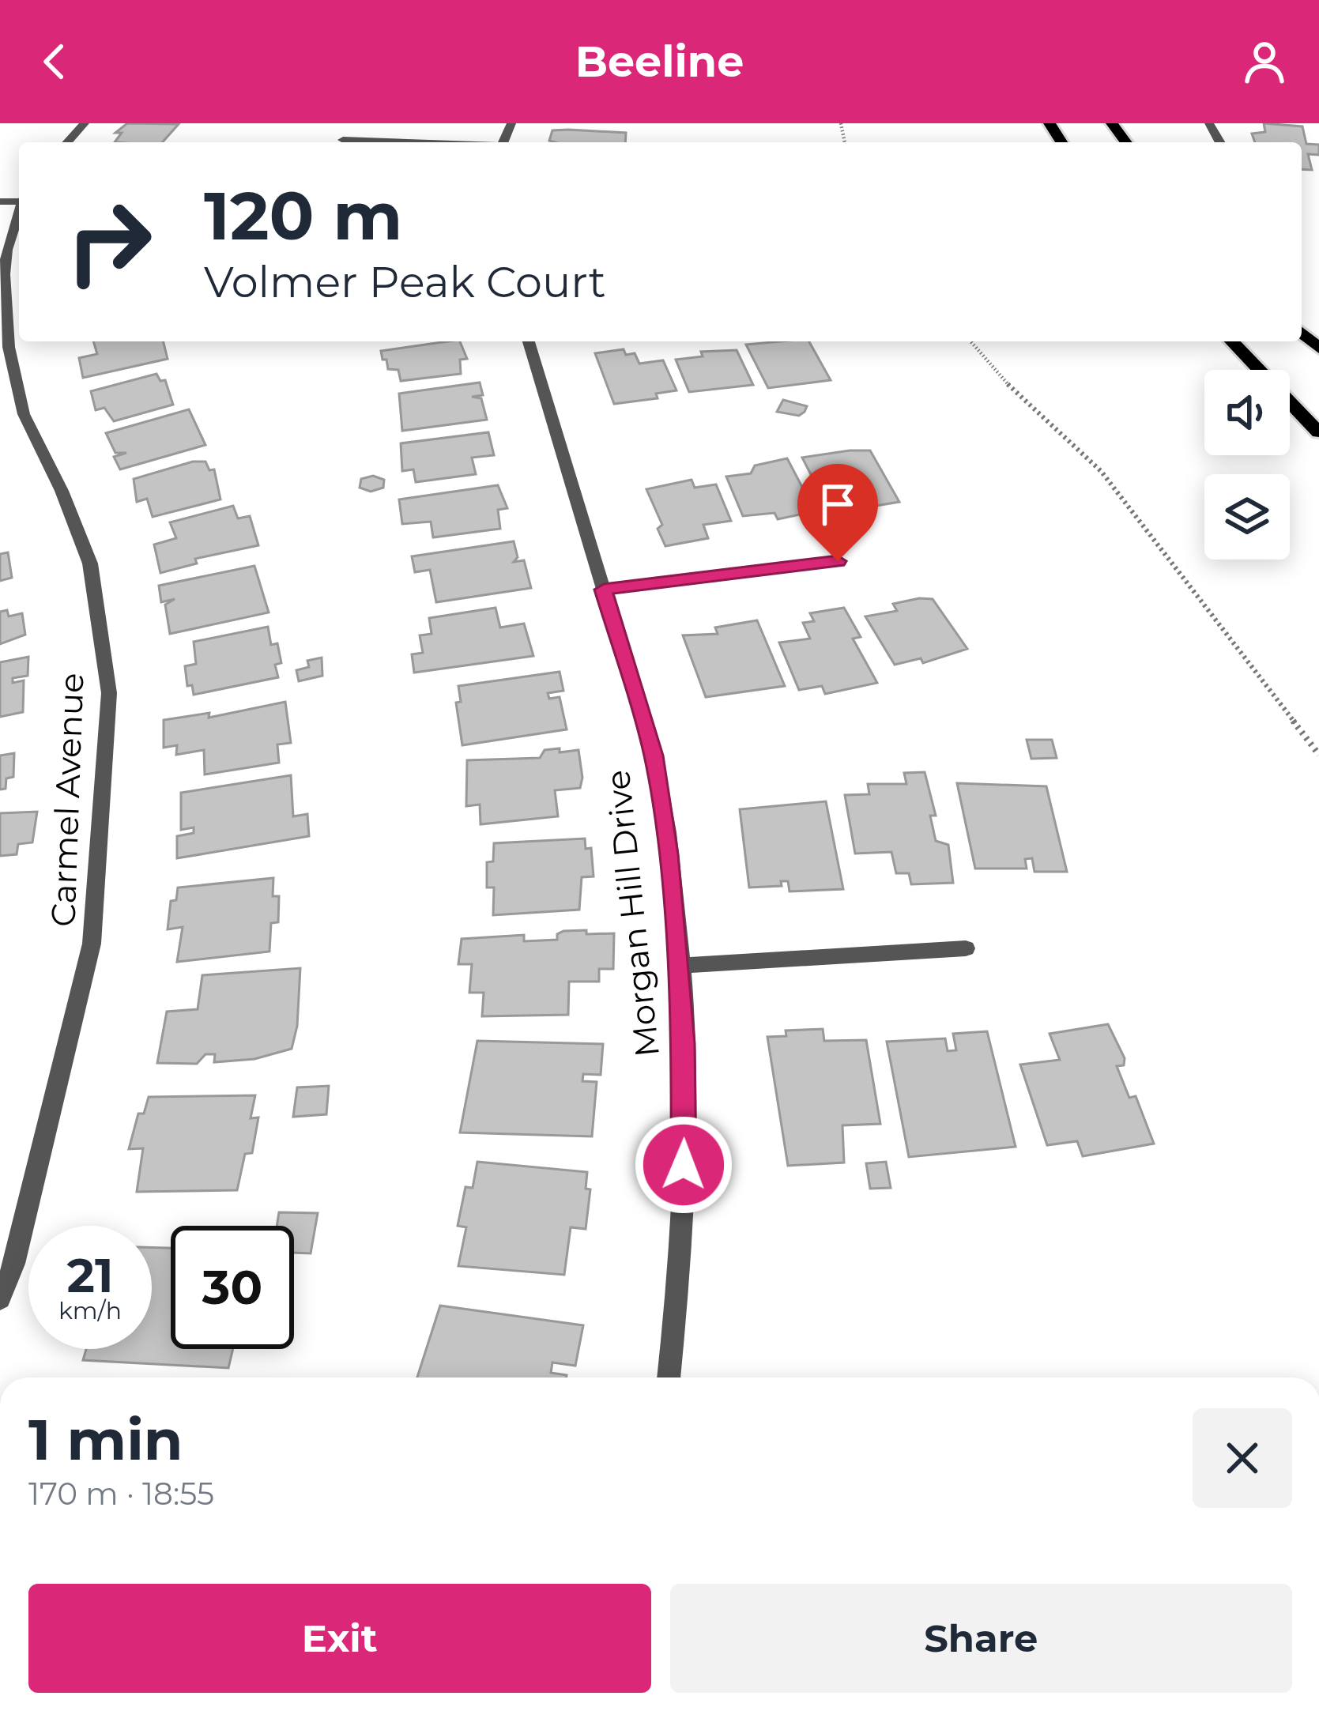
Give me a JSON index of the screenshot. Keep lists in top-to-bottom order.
{
  "streets": {
    "street": ["Carmel Avenue", "Morgan Hill Drive"]
  },
  "page": {
    "header": "Beeline",
    "turn": ["120 m", "Volmer Peak Court"],
    "speed": "21 km/h",
    "limit": "30",
    "heading": ["1 min", "170 m · 18:55"],
    "buttons": ["Exit", "Share"]
  }
}
